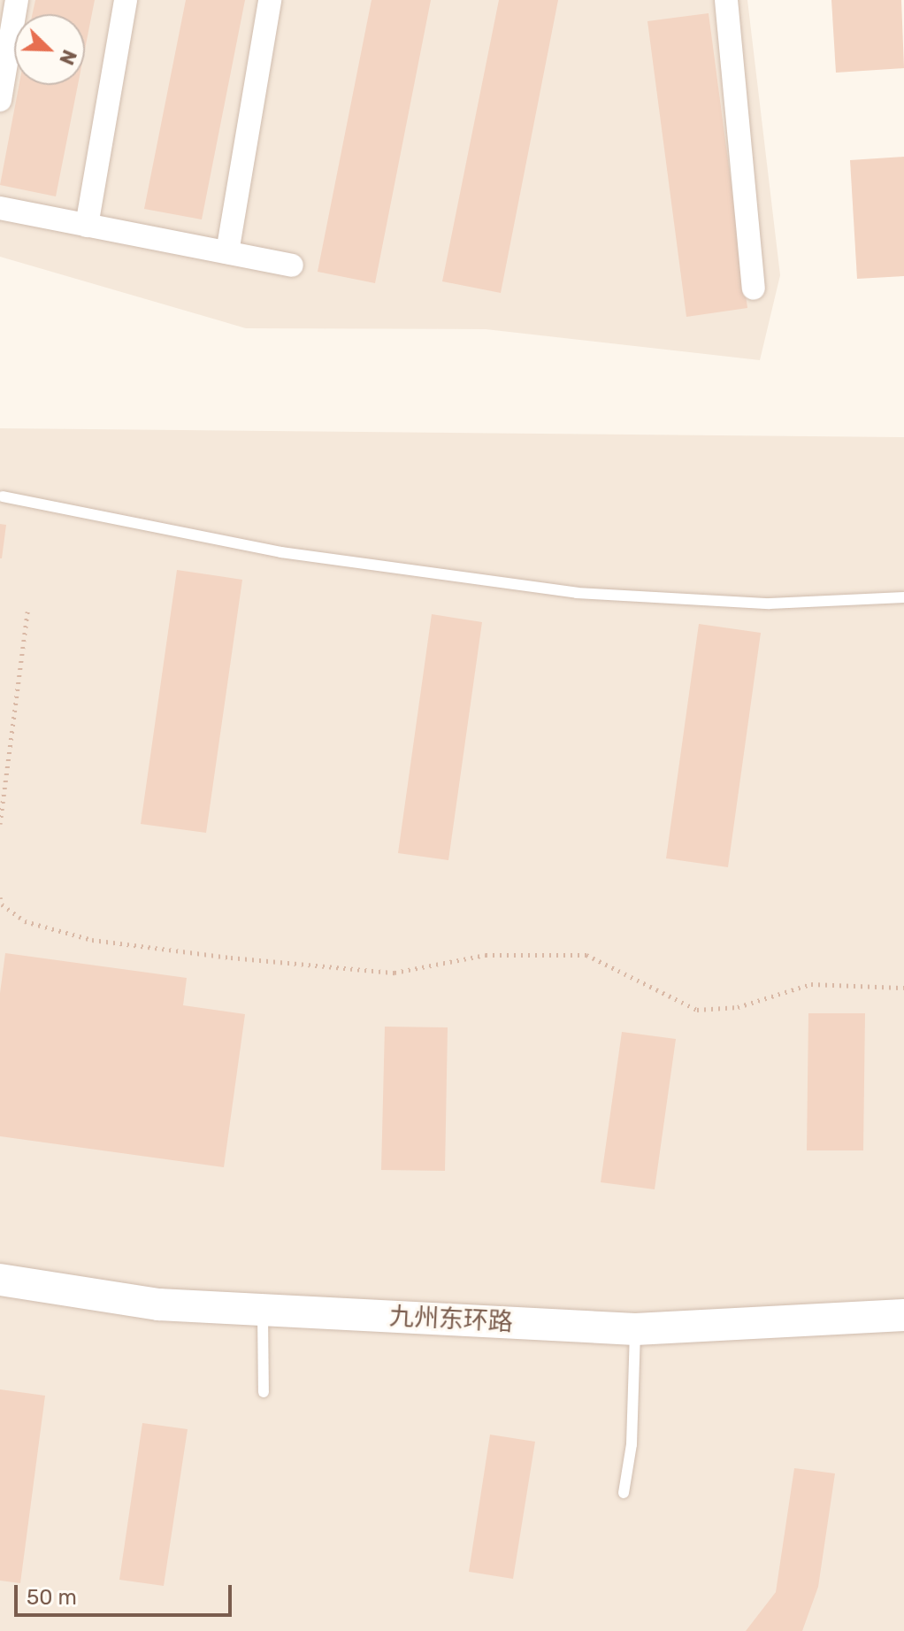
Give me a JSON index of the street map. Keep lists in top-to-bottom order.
{
  "streets": {
    "main road": ["九州东环路"]
  },
  "scale_bar": "50 m",
  "north": "bottom right"
}
